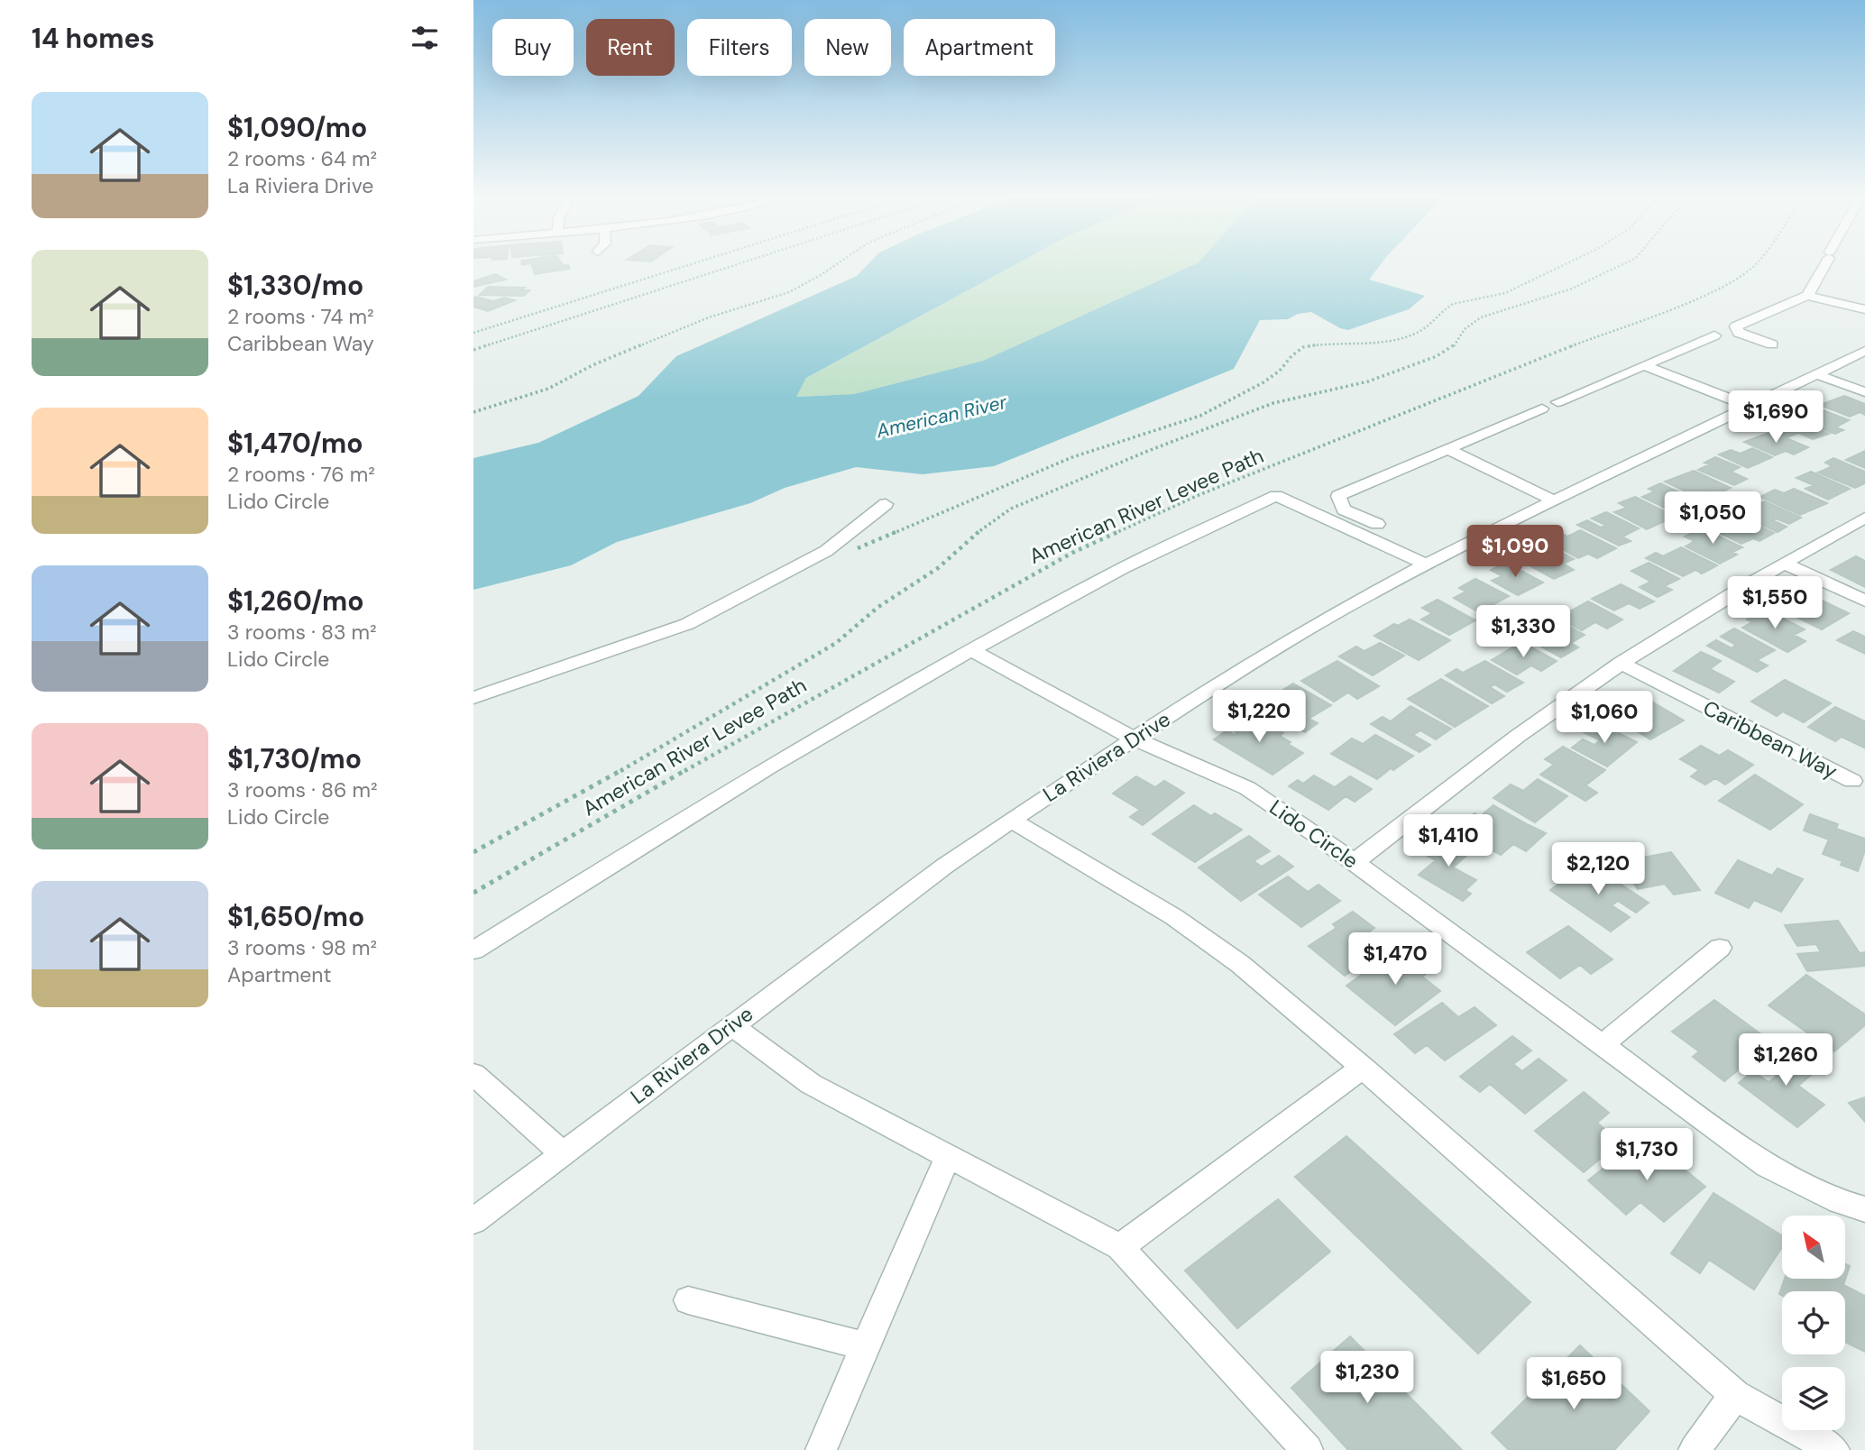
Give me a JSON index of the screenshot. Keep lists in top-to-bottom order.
{
  "streets": {
    "street": ["Caribbean Way", "La Riviera Drive", "Lido Circle"],
    "path": ["American River Levee Path"]
  },
  "crossings": [
    ["La Riviera Drive", "Lido Circle"]
  ],
  "water": ["American River"],
  "north": "top left",
  "page": {
    "heading": "14 homes",
    "chip": [
      "Buy",
      "Rent",
      "Filters",
      "New",
      "Apartment"
    ],
    "list": [
      {
        "name": "$1,090/mo",
        "note": "2 rooms · 64 m² · La Riviera Drive"
      },
      {
        "name": "$1,330/mo",
        "note": "2 rooms · 74 m² · Caribbean Way"
      },
      {
        "name": "$1,470/mo",
        "note": "2 rooms · 76 m² · Lido Circle"
      },
      {
        "name": "$1,260/mo",
        "note": "3 rooms · 83 m² · Lido Circle"
      },
      {
        "name": "$1,730/mo",
        "note": "3 rooms · 86 m² · Lido Circle"
      },
      {
        "name": "$1,650/mo",
        "note": "3 rooms · 98 m² · Apartment"
      }
    ],
    "price": [
      "$1,690",
      "$1,050",
      "$1,090",
      "$1,550",
      "$1,330",
      "$1,220",
      "$1,060",
      "$1,410",
      "$2,120",
      "$1,470",
      "$1,260",
      "$1,730",
      "$1,230",
      "$1,650"
    ]
  }
}
